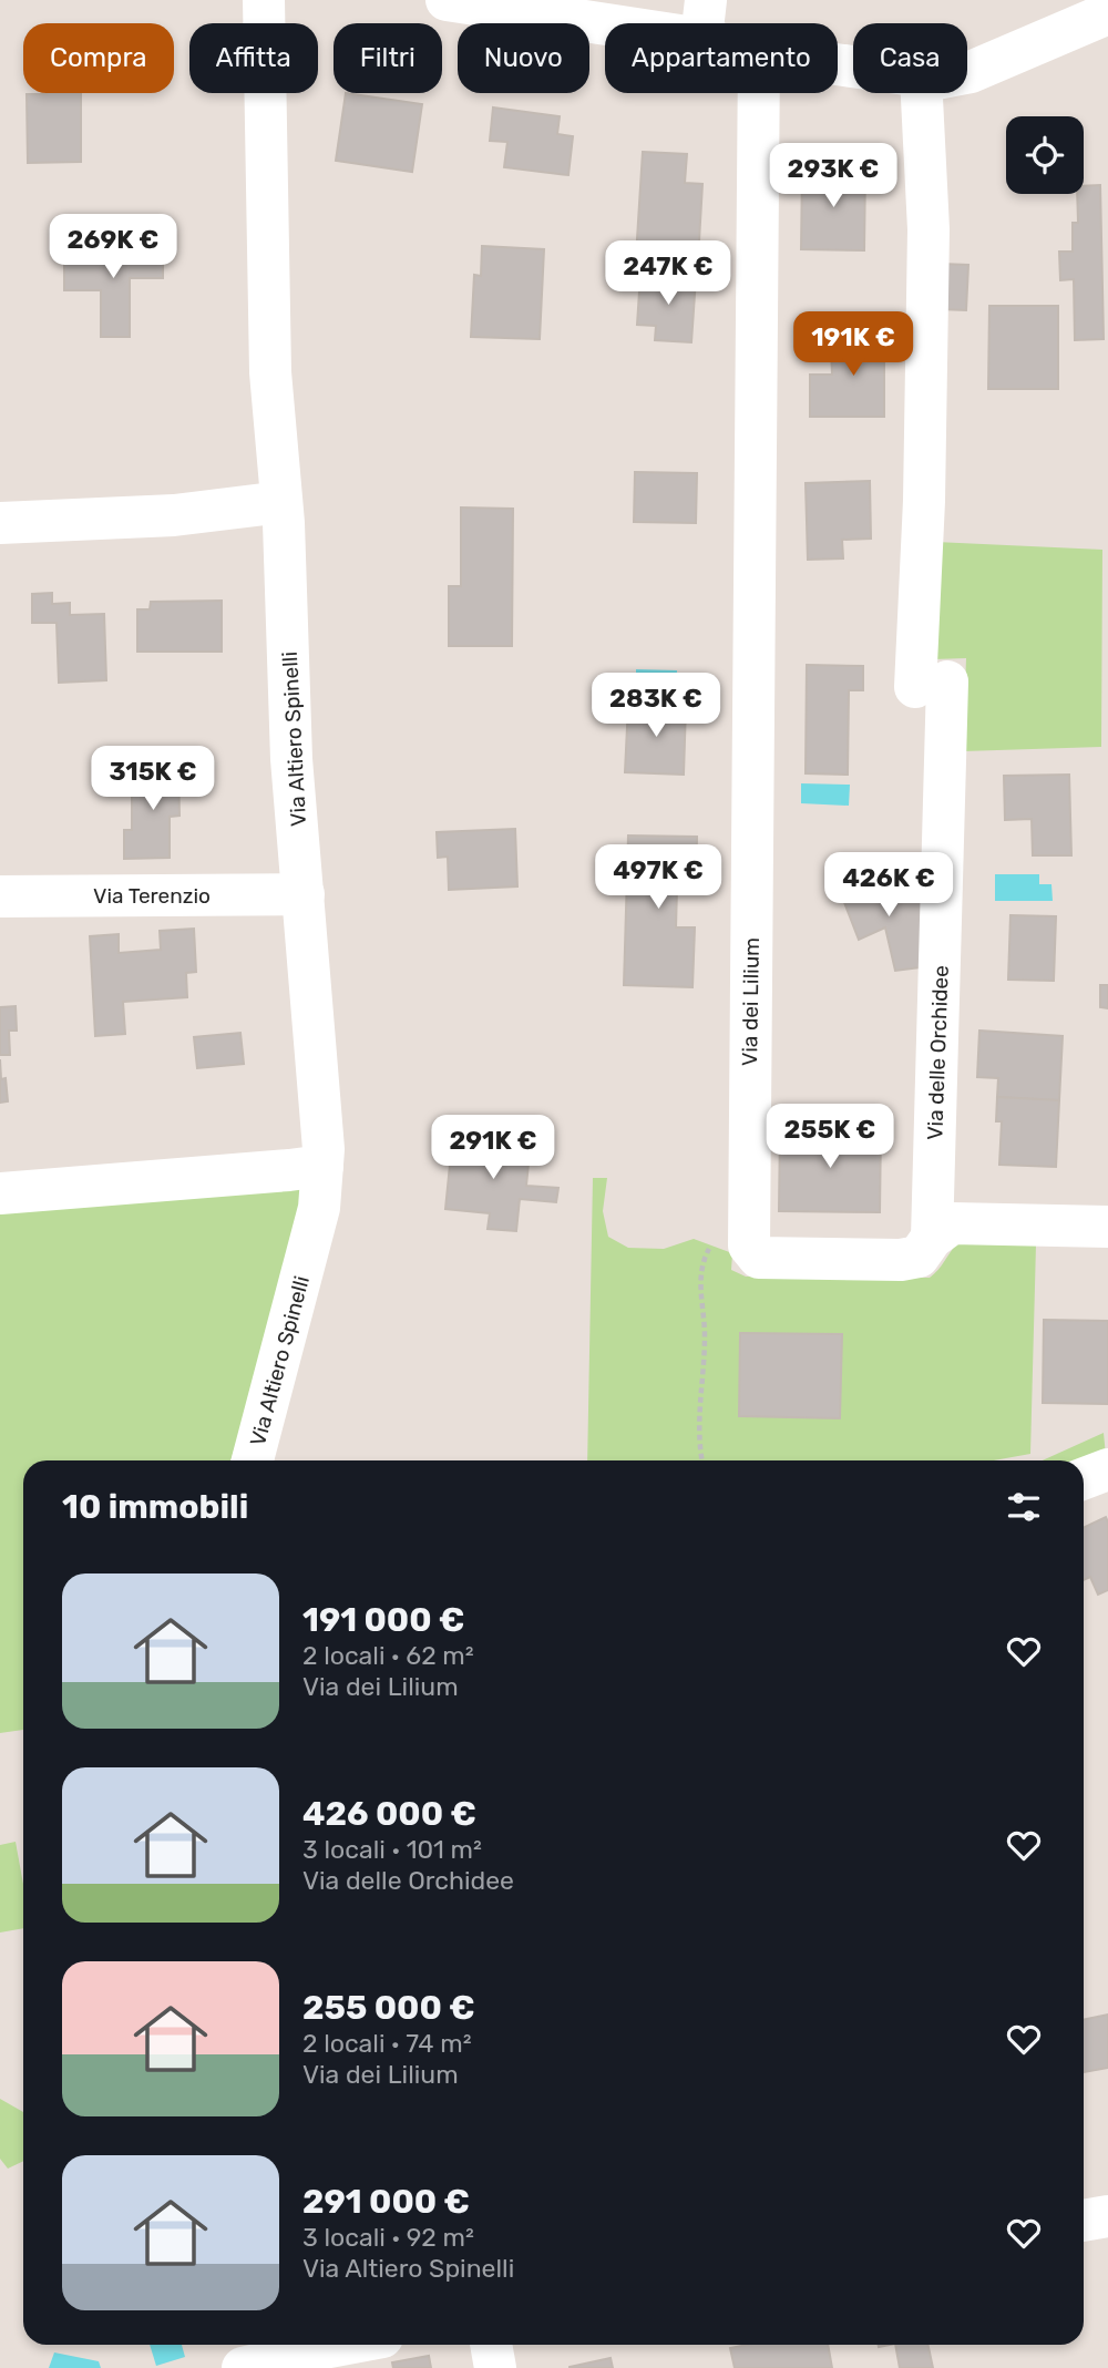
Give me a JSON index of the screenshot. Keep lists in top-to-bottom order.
{
  "streets": {
    "street": [
      "Via Altiero Spinelli",
      "Via Terenzio",
      "Via dei Lilium",
      "Via delle Orchidee"
    ]
  },
  "crossings": [
    ["Via Altiero Spinelli", "Via Terenzio"]
  ],
  "page": {
    "chip": [
      "Compra",
      "Affitta",
      "Filtri",
      "Nuovo",
      "Appartamento",
      "Casa"
    ],
    "price": [
      "293K €",
      "269K €",
      "247K €",
      "191K €",
      "283K €",
      "315K €",
      "497K €",
      "426K €",
      "255K €",
      "291K €"
    ],
    "heading": "10 immobili",
    "list": [
      {
        "name": "191 000 €",
        "note": "2 locali · 62 m² · Via dei Lilium"
      },
      {
        "name": "426 000 €",
        "note": "3 locali · 101 m² · Via delle Orchidee"
      },
      {
        "name": "255 000 €",
        "note": "2 locali · 74 m² · Via dei Lilium"
      },
      {
        "name": "291 000 €",
        "note": "3 locali · 92 m² · Via Altiero Spinelli"
      }
    ]
  }
}
